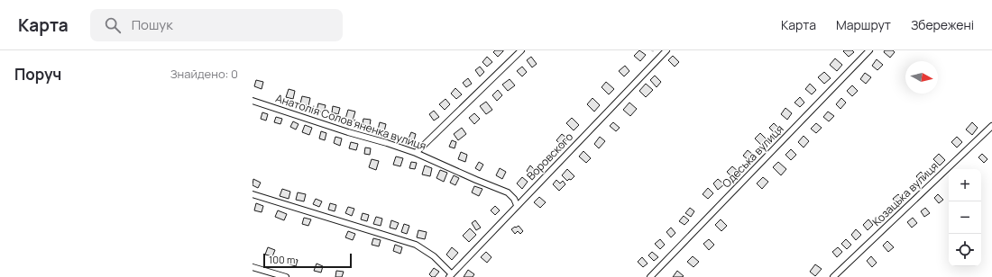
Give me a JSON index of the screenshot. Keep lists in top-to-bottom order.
{
  "streets": {
    "street": [
      "Анатолія Солов'яненка вулиця",
      "Воровского",
      "Одеська вулиця",
      "Козацька вулиця"
    ]
  },
  "crossings": [
    ["Анатолія Солов'яненка вулиця", "Воровского"]
  ],
  "scale_bar": "100 m",
  "north": "right",
  "page": {
    "header": "Карта",
    "search": "Пошук",
    "nav": ["Карта", "Маршрут", "Збережені"],
    "heading": ["Поруч", "Знайдено: 0"],
    "map_buttons": ["+", "−"],
    "scale": "100 m"
  }
}
